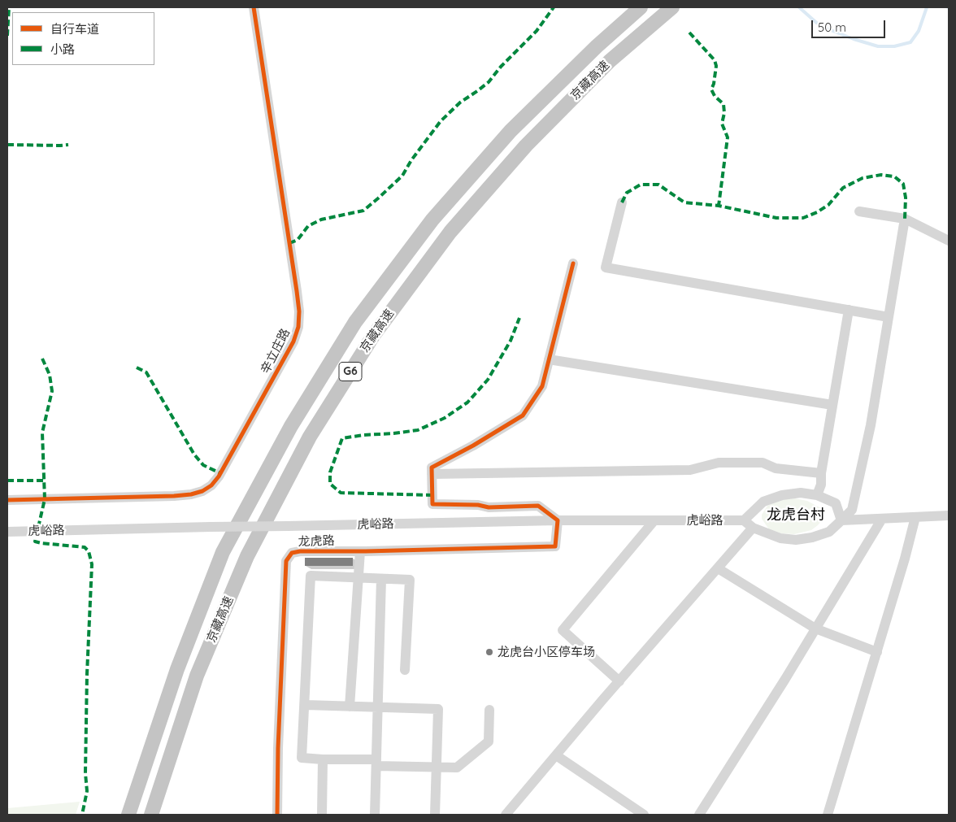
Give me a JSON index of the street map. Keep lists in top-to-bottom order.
{
  "streets": {
    "highway": ["京藏高速", "G6"],
    "street": ["辛立庄路", "虎峪路", "龙虎路"]
  },
  "crossings": [
    ["虎峪路", "龙虎路"]
  ],
  "districts": ["龙虎台村"],
  "places": ["龙虎台小区停车场"],
  "legend": ["自行车道", "小路"],
  "scale_bar": "50 m"
}
